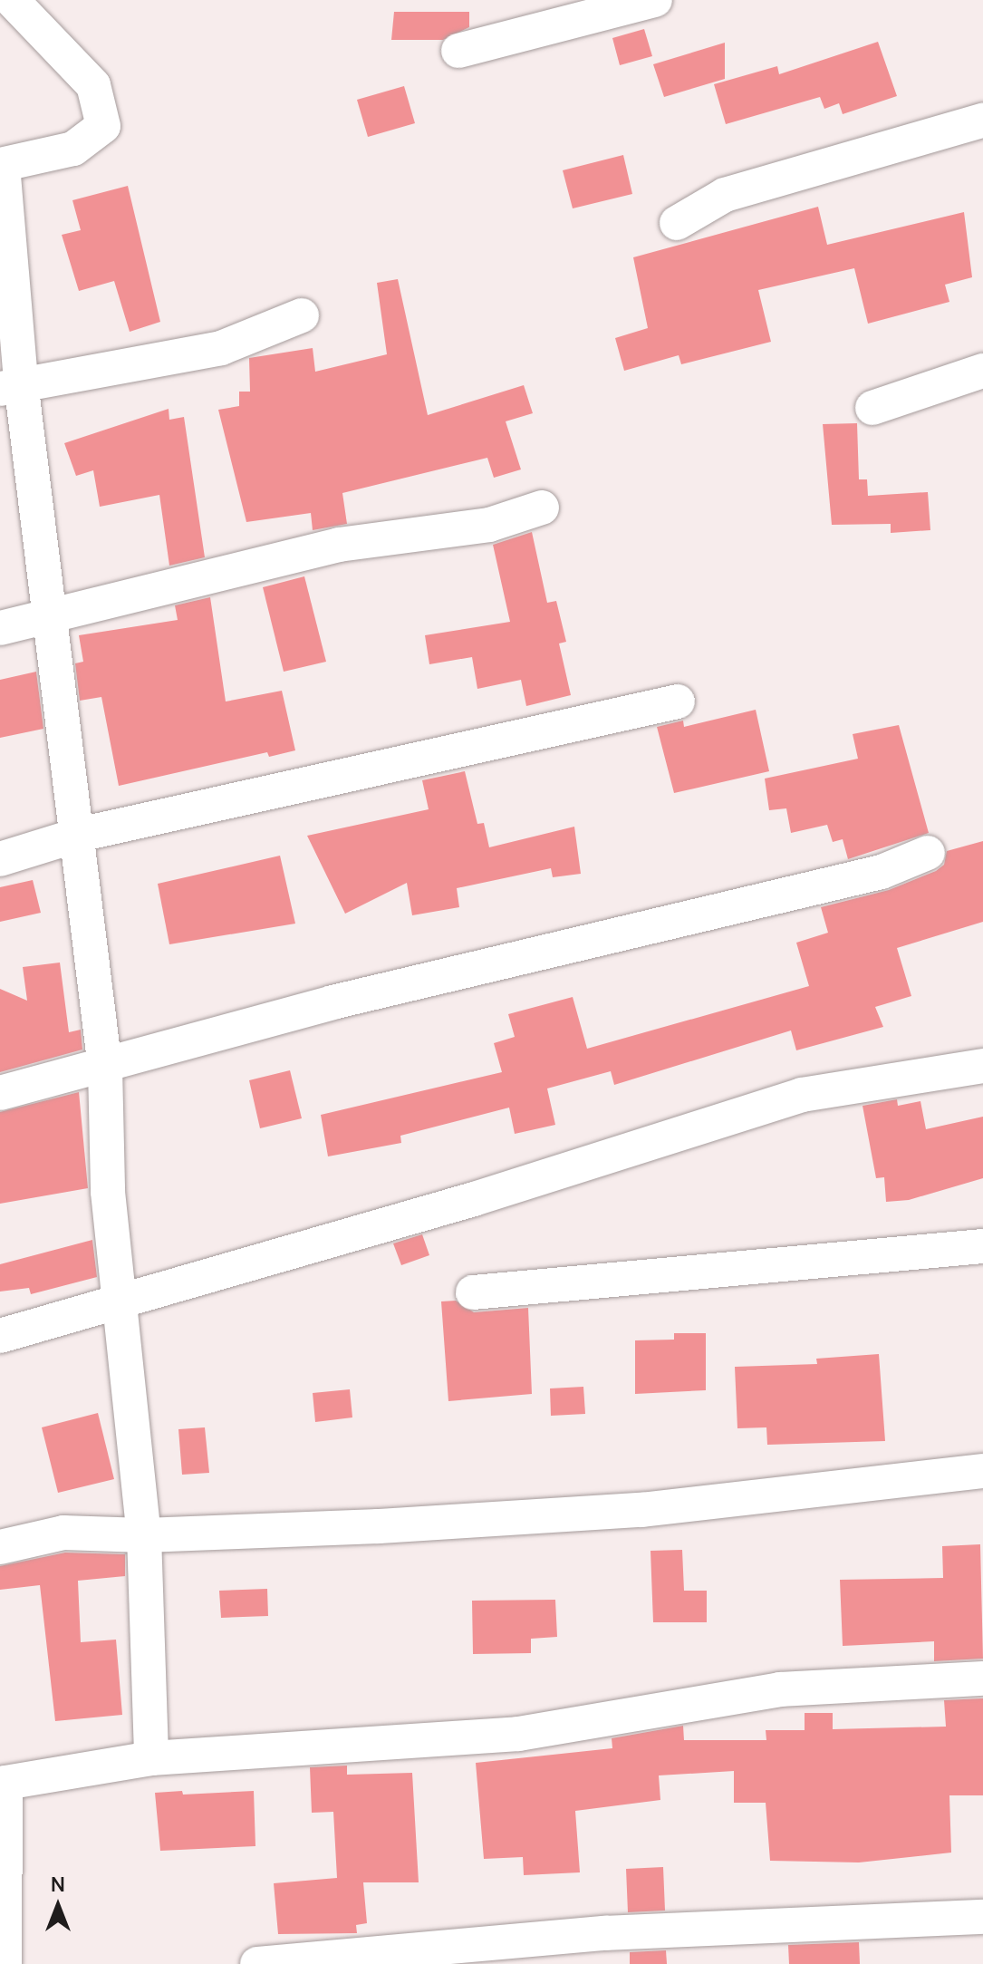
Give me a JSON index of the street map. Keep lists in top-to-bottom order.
{
  "north": "top"
}
